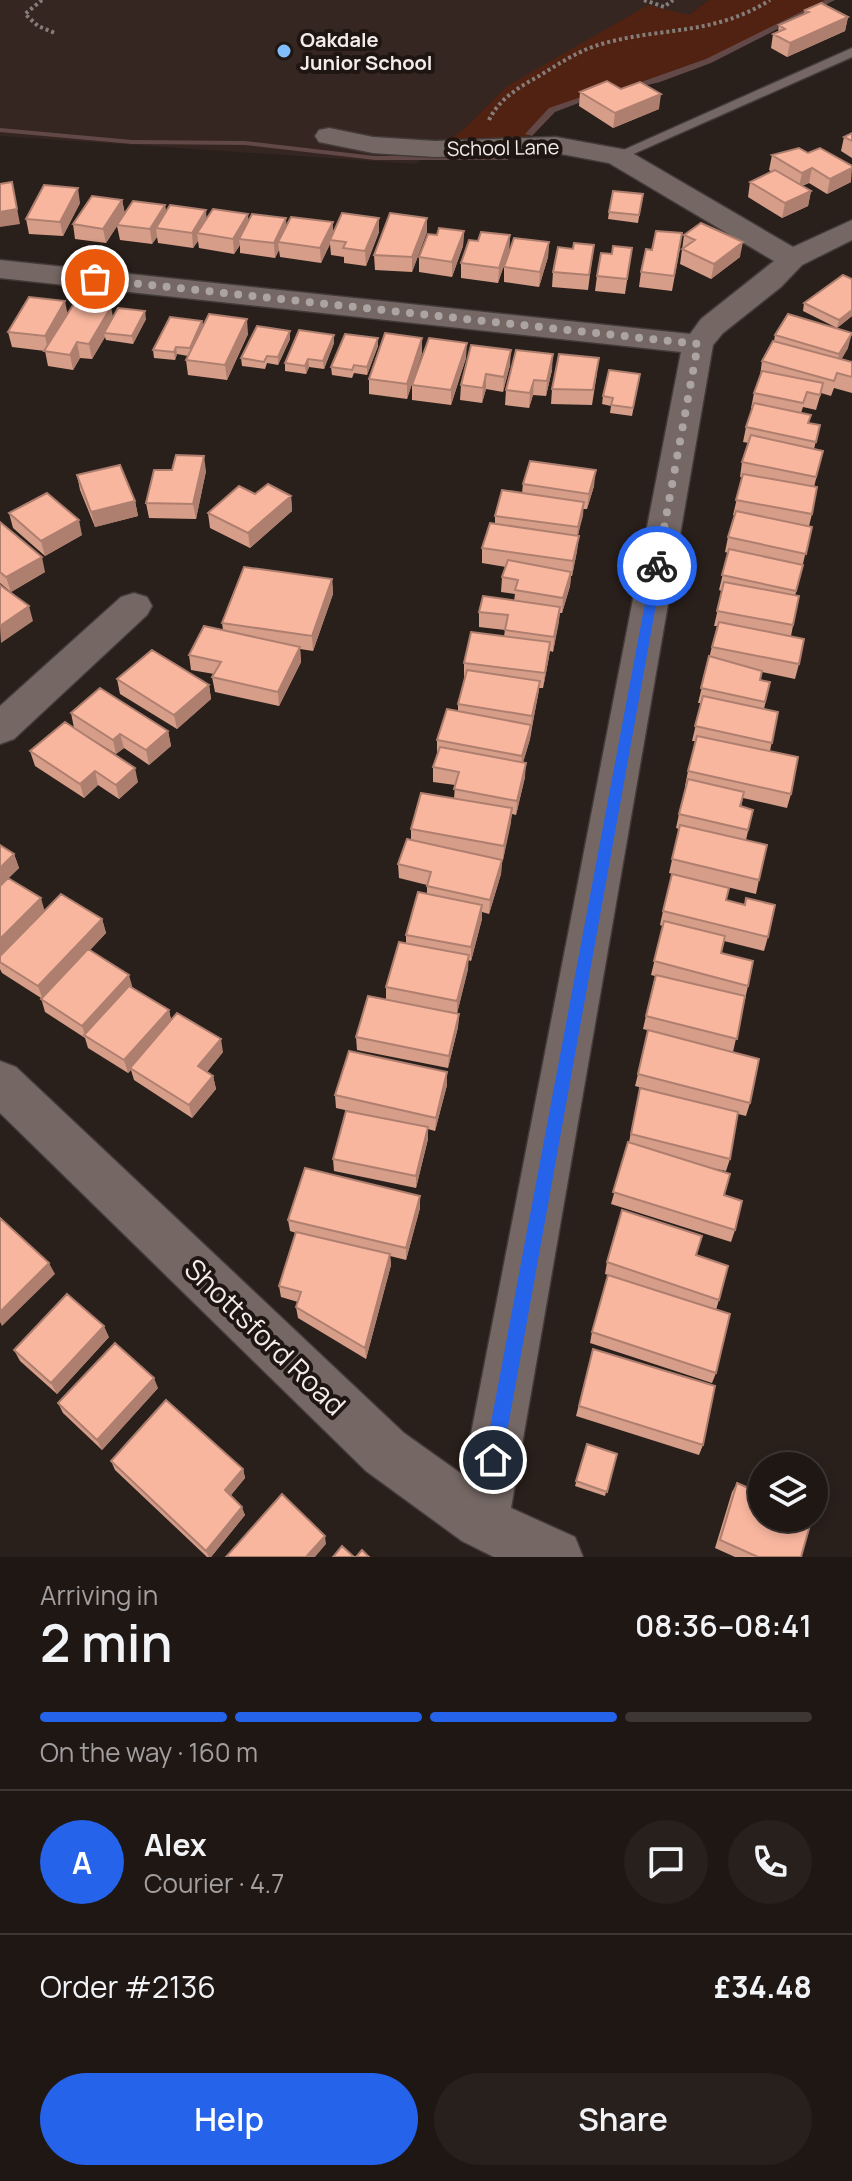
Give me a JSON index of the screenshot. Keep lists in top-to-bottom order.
{
  "streets": {
    "street": ["School Lane", "Shottsford Road"]
  },
  "places": ["Oakdale Junior School"],
  "page": {
    "heading": ["2 min", "Arriving in", "08:36–08:41"],
    "panel": [
      "Alex",
      "Courier · 4.7",
      "Order #2136",
      "£34.48"
    ],
    "bar": "On the way · 160 m",
    "round": "A",
    "buttons": ["Help", "Share"]
  }
}
